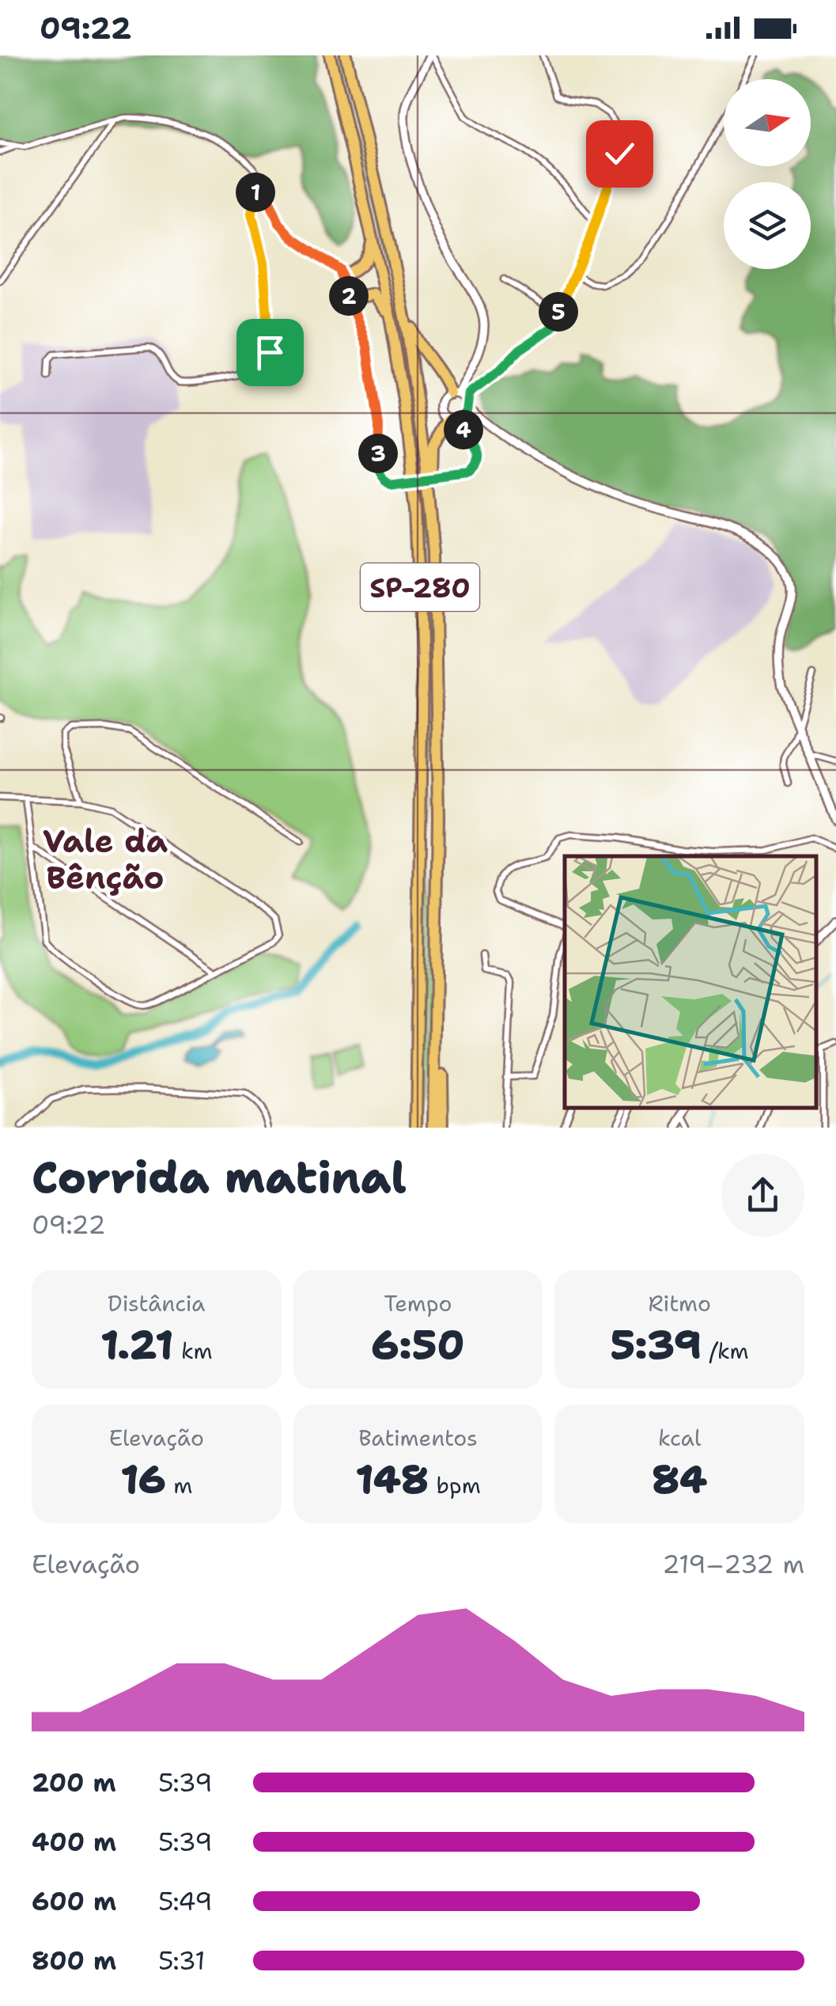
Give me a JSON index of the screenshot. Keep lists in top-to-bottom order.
{
  "streets": {
    "highway": ["SP-280"]
  },
  "districts": ["Vale da Bênção"],
  "north": "right",
  "page": {
    "status": "09:22",
    "pins": [
      "1",
      "2",
      "5",
      "4",
      "3"
    ],
    "heading": ["Corrida matinal", "09:22"],
    "stats": [
      ["Distância", "1.21 km"],
      ["Tempo", "6:50"],
      ["Ritmo", "5:39 /km"],
      ["Elevação", "16 m"],
      ["Batimentos", "148 bpm"],
      ["kcal", "84"]
    ],
    "chart": ["Elevação", "219–232 m"],
    "list": [
      {
        "name": "200 m",
        "note": "5:39"
      },
      {
        "name": "400 m",
        "note": "5:39"
      },
      {
        "name": "600 m",
        "note": "5:49"
      },
      {
        "name": "800 m",
        "note": "5:31"
      }
    ]
  }
}
